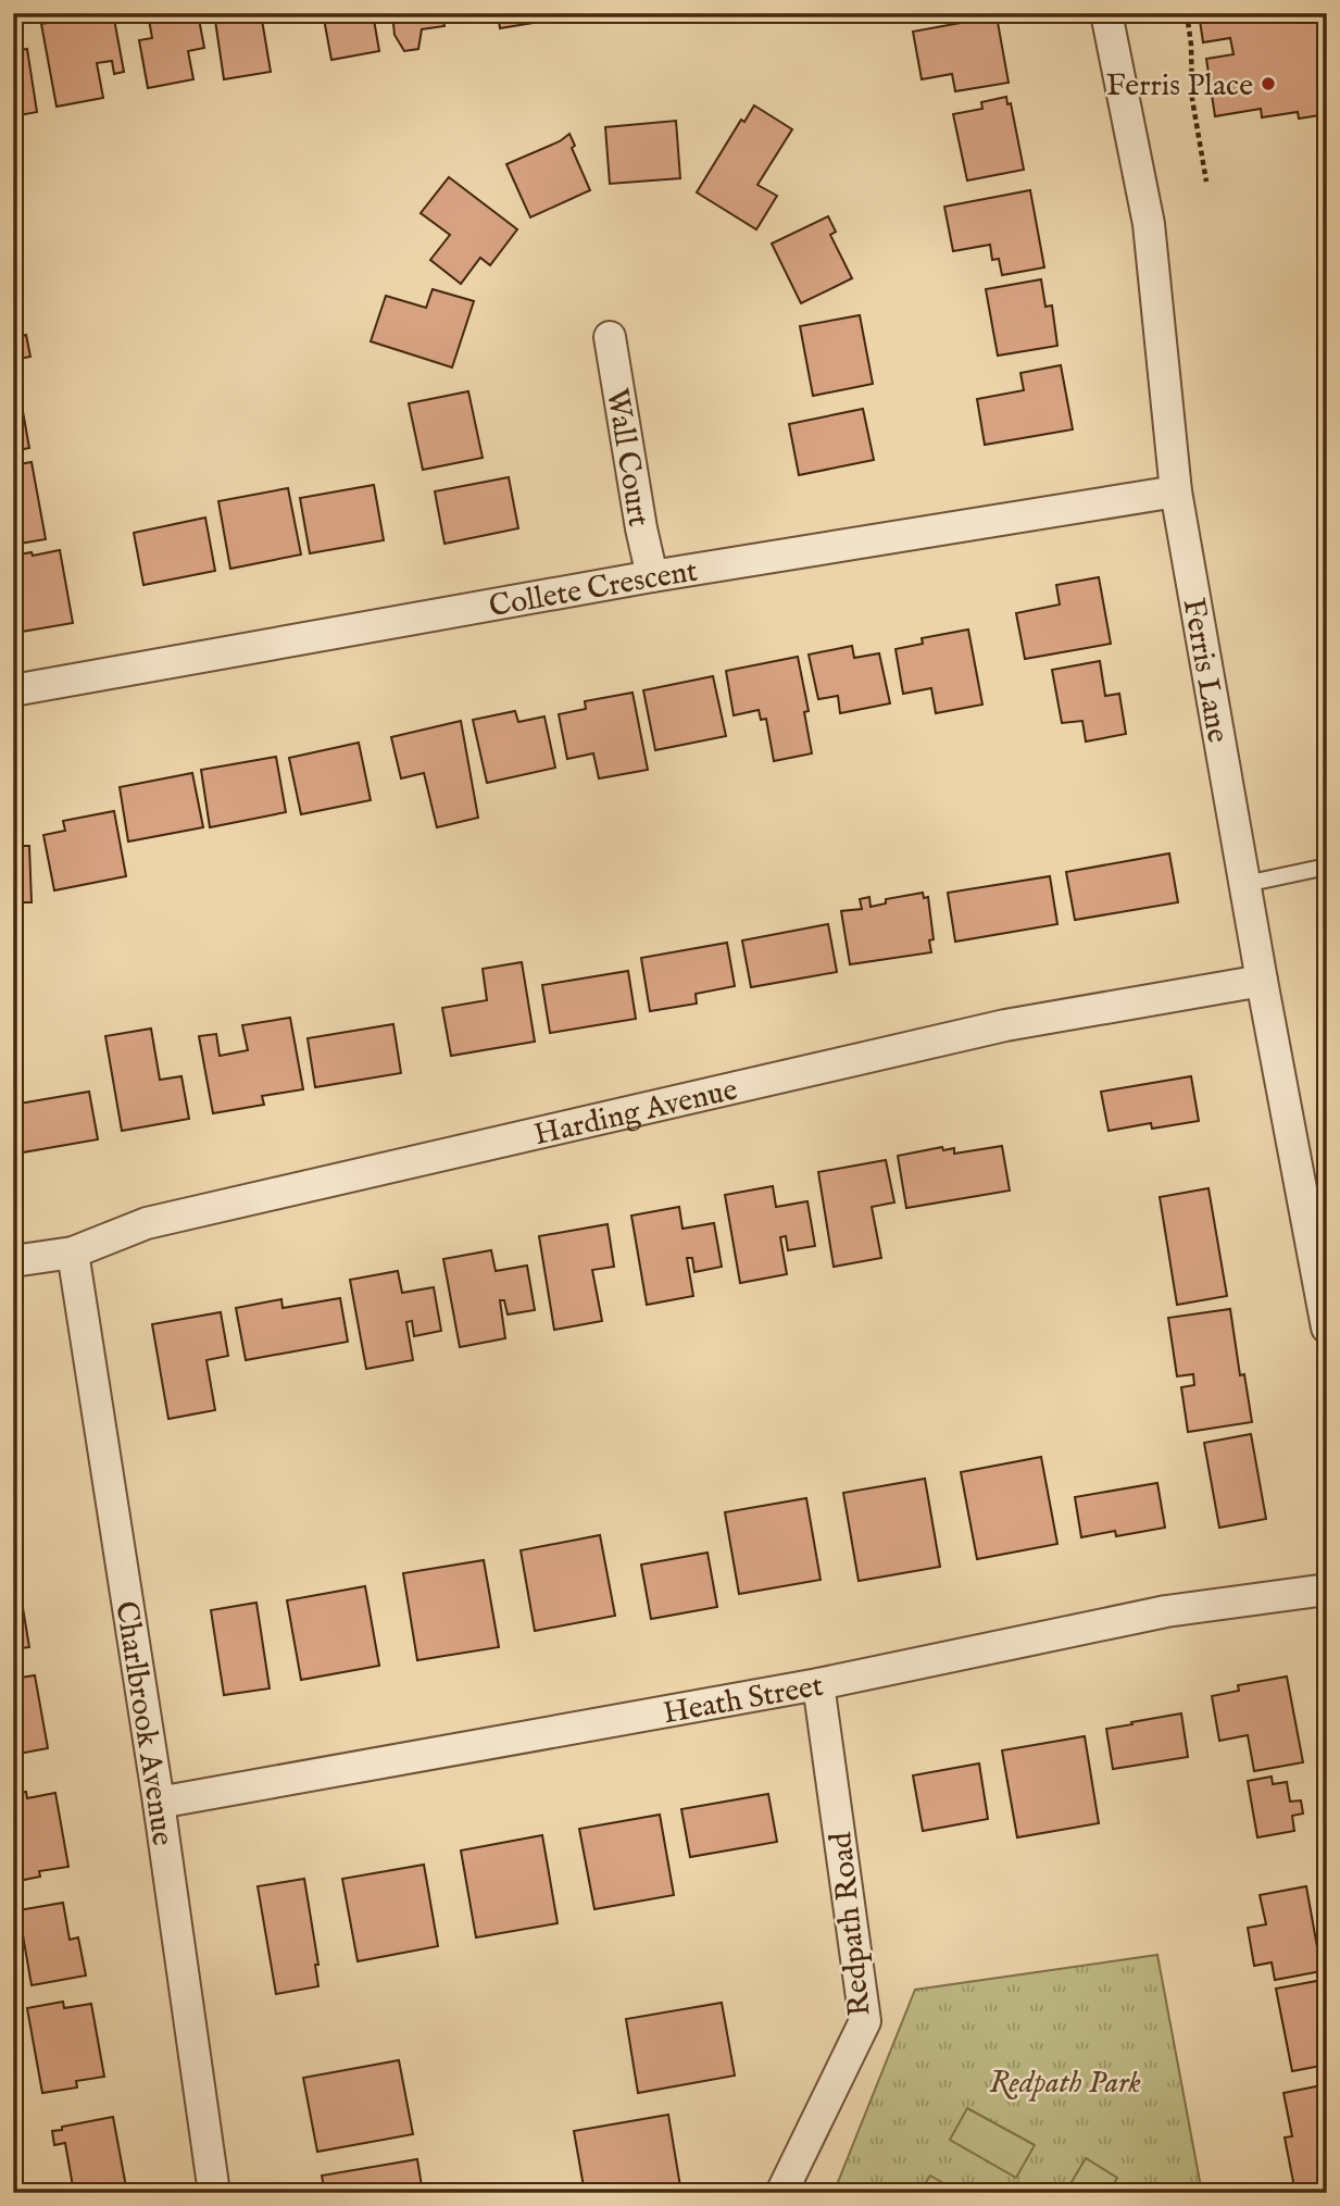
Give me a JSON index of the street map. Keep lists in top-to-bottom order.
{
  "streets": {
    "street": [
      "Wall Court",
      "Collete Crescent",
      "Ferris Lane",
      "Harding Avenue",
      "Heath Street",
      "Charlbrook Avenue",
      "Redpath Road"
    ]
  },
  "crossings": [
    ["Wall Court", "Collete Crescent"],
    ["Collete Crescent", "Ferris Lane"],
    ["Ferris Lane", "Harding Avenue"],
    ["Harding Avenue", "Charlbrook Avenue"],
    ["Heath Street", "Charlbrook Avenue"],
    ["Heath Street", "Redpath Road"]
  ],
  "parks": ["Redpath Park"],
  "places": ["Ferris Place"]
}
